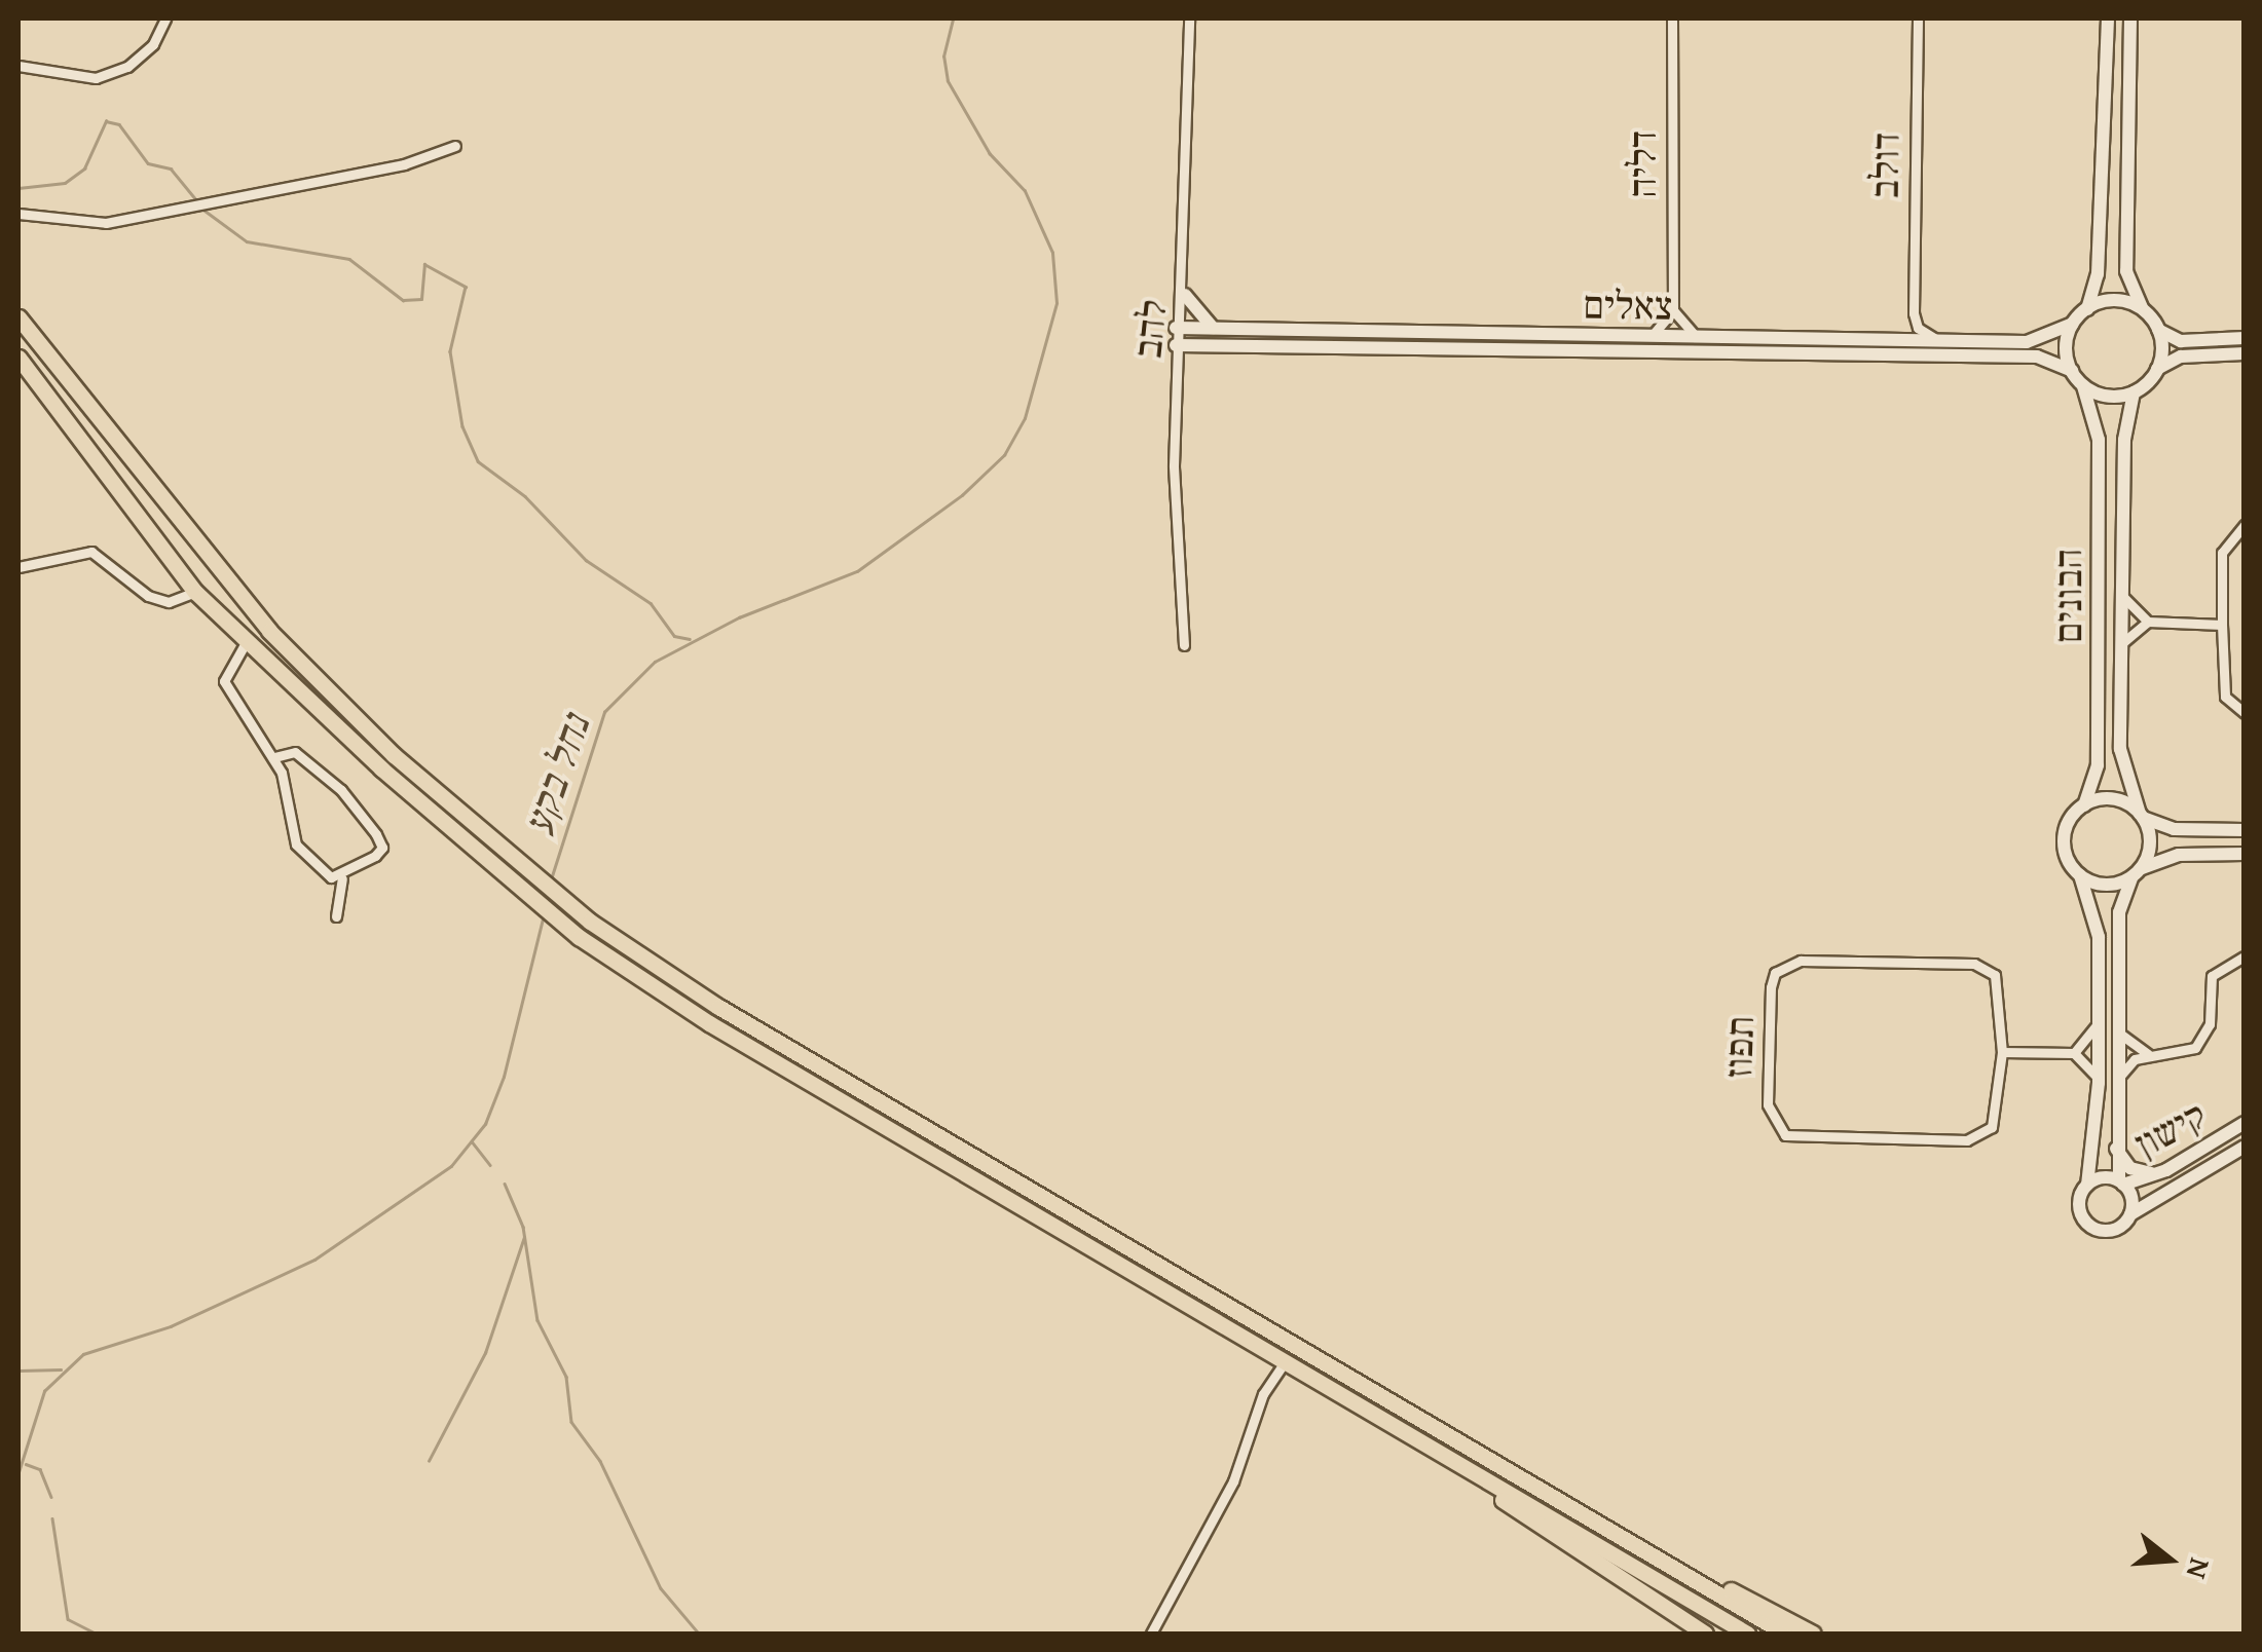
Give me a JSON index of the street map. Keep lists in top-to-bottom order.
{
  "streets": {
    "street": [
      "דליה",
      "דולב",
      "צאלים",
      "להב",
      "הבונים",
      "תפוז",
      "קישון"
    ]
  },
  "crossings": [
    ["צאלים", "להב"],
    ["צאלים", "הבונים"]
  ],
  "water": ["נחל בקע"],
  "north": "right"
}
